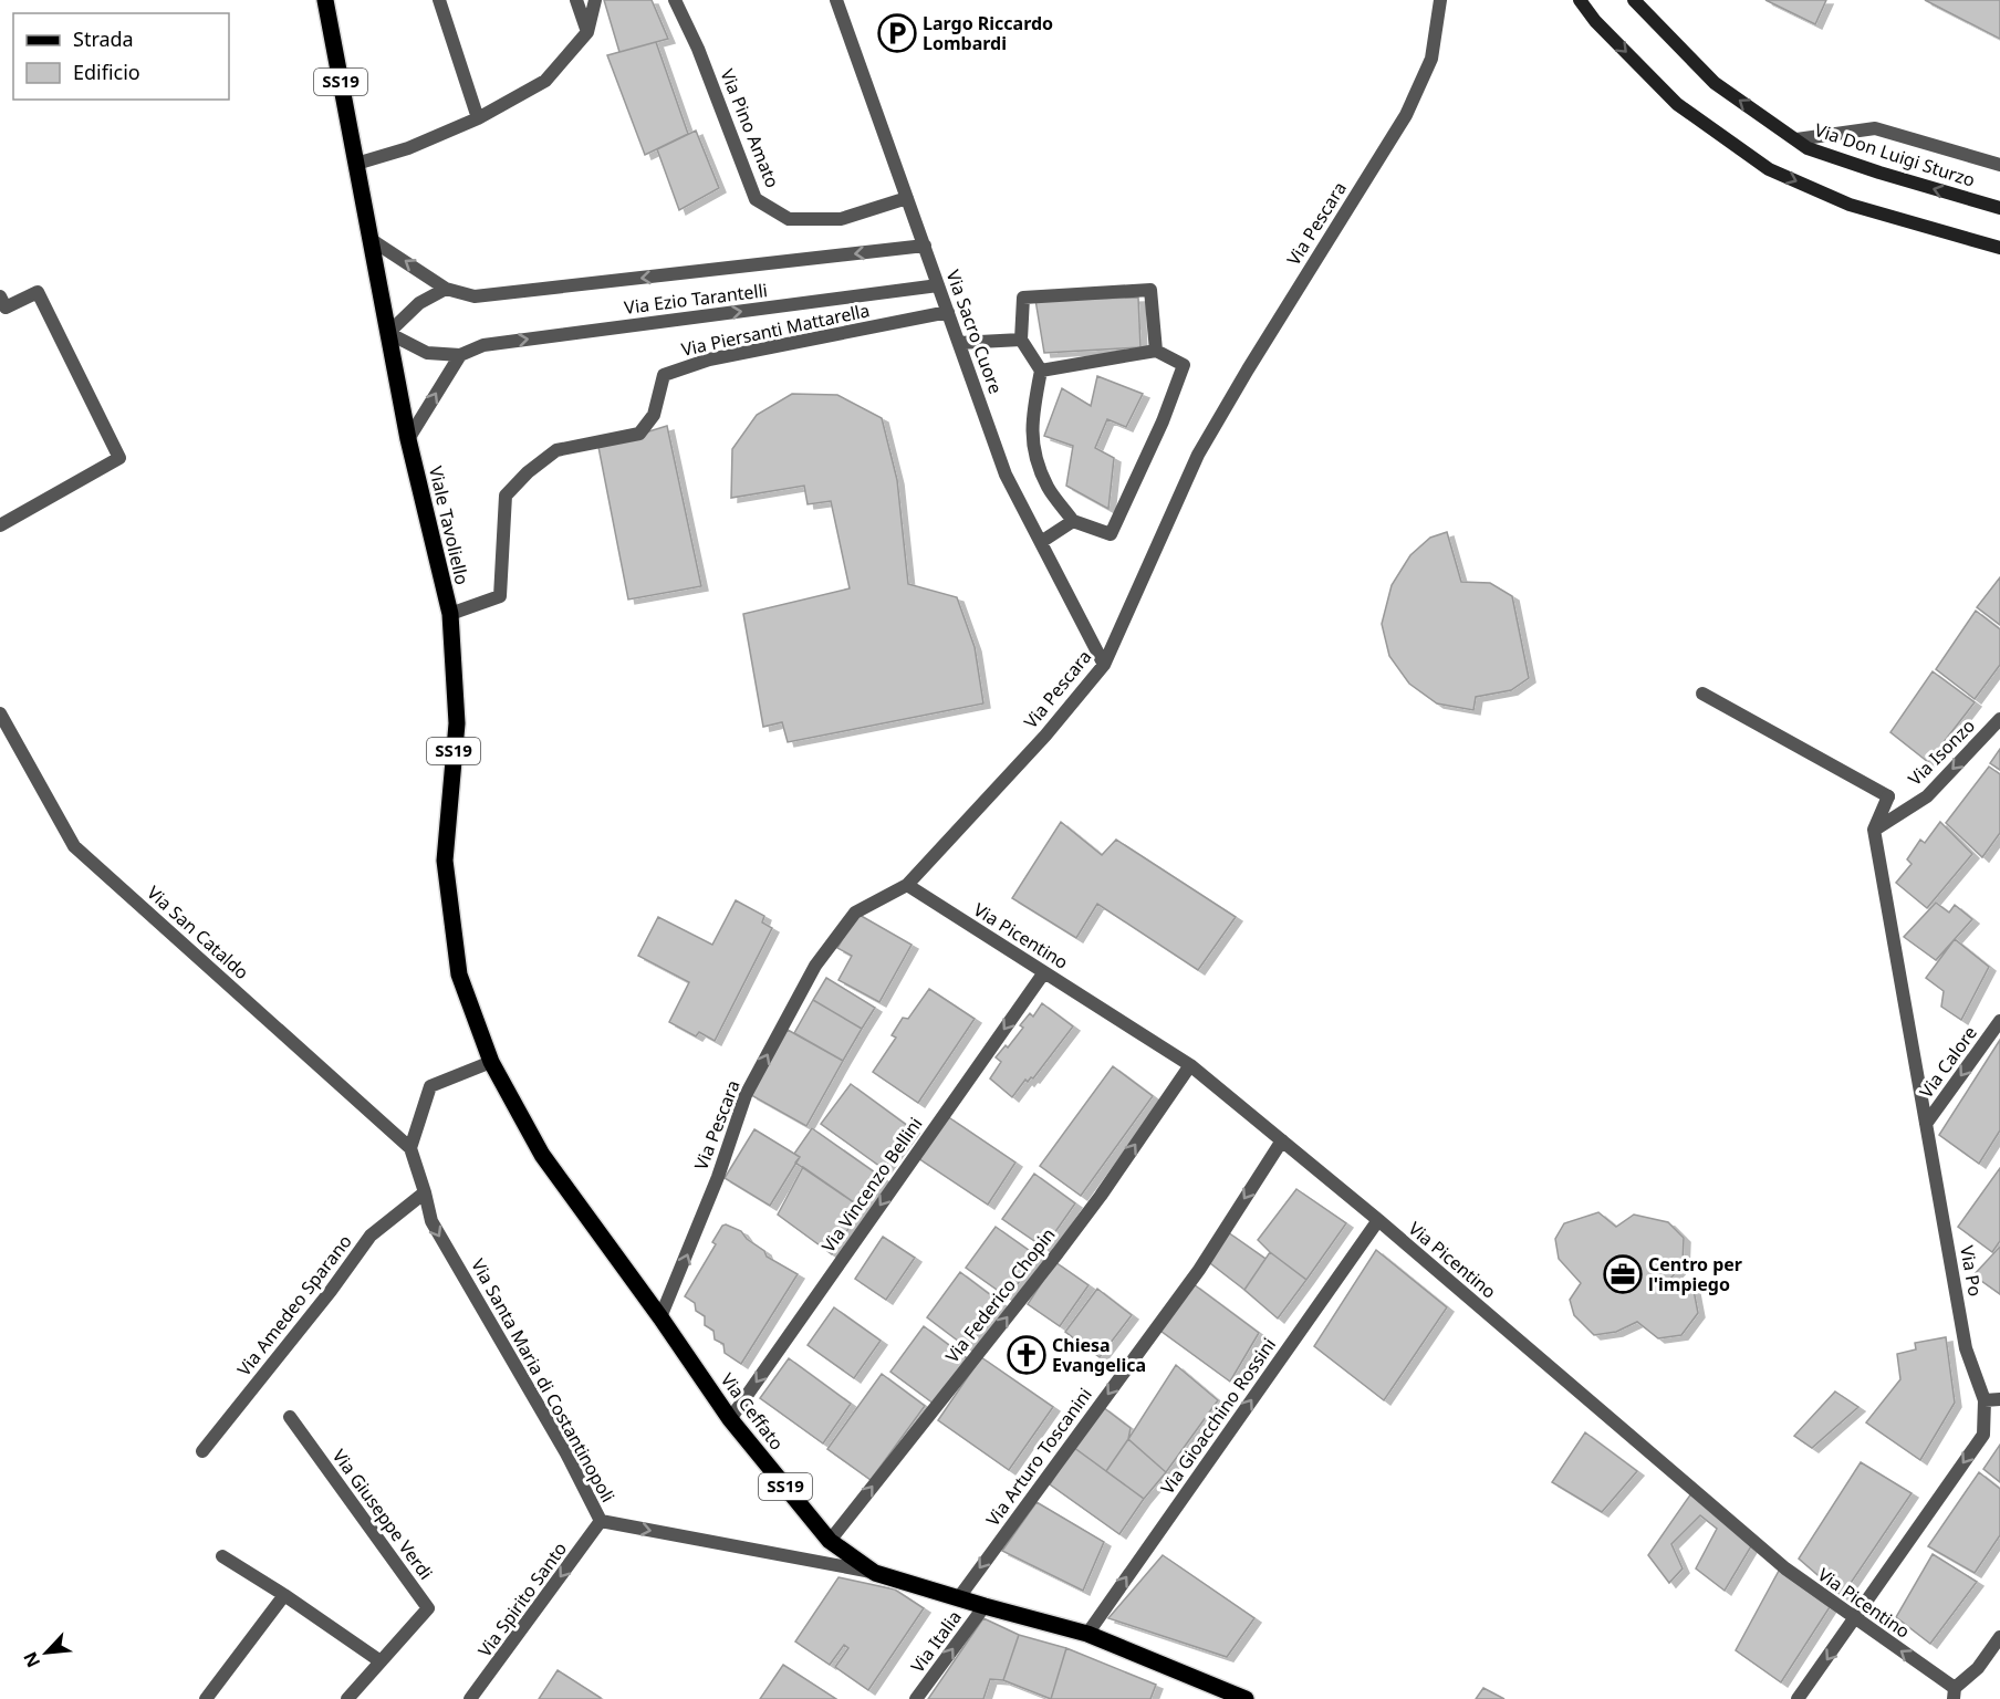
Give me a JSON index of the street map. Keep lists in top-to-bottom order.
{
  "streets": {
    "main road": ["SS19", "Viale Tavoliello", "Via Ceffato"],
    "street": [
      "Via Pino Amato",
      "Via Don Luigi Sturzo",
      "Via Pescara",
      "Via Ezio Tarantelli",
      "Via Piersanti Mattarella",
      "Via Sacro Cuore",
      "Via Isonzo",
      "Via San Cataldo",
      "Via Picentino",
      "Via Calore",
      "Via Vincenzo Bellini",
      "Via Po",
      "Via Federico Chopin",
      "Via Amedeo Sparano",
      "Via Santa Maria di Costantinopoli",
      "Via Gioacchino Rossini",
      "Via Arturo Toscanini",
      "Via Giuseppe Verdi",
      "Via Spirito Santo",
      "Via Italia"
    ]
  },
  "crossings": [
    ["Via Pino Amato", "Via Sacro Cuore"],
    ["Via Pescara", "Via Sacro Cuore"],
    ["Via Pescara", "Via Picentino"],
    ["Via Pescara", "Via Ceffato"],
    ["Via Ezio Tarantelli", "Via Sacro Cuore"],
    ["Via Ezio Tarantelli", "Viale Tavoliello"],
    ["Via Piersanti Mattarella", "Via Sacro Cuore"],
    ["Via Piersanti Mattarella", "Viale Tavoliello"],
    ["Viale Tavoliello", "Via Ceffato"],
    ["Via Isonzo", "Via Po"],
    ["Via San Cataldo", "Via Santa Maria di Costantinopoli"],
    ["Via Picentino", "Via Vincenzo Bellini"],
    ["Via Picentino", "Via Po"],
    ["Via Picentino", "Via Federico Chopin"],
    ["Via Picentino", "Via Gioacchino Rossini"],
    ["Via Picentino", "Via Arturo Toscanini"],
    ["Via Calore", "Via Po"],
    ["Via Vincenzo Bellini", "Via Ceffato"],
    ["Via Federico Chopin", "Via Ceffato"],
    ["Via Amedeo Sparano", "Via Santa Maria di Costantinopoli"],
    ["Via Santa Maria di Costantinopoli", "Via Ceffato"],
    ["Via Santa Maria di Costantinopoli", "Via Spirito Santo"],
    ["Via Ceffato", "Via Gioacchino Rossini"],
    ["Via Ceffato", "Via Arturo Toscanini"],
    ["Via Ceffato", "Via Italia"]
  ],
  "one_way": [
    "Via Isonzo",
    "Via Calore",
    "Via Vincenzo Bellini",
    "Via Po",
    "Via Federico Chopin",
    "Via Santa Maria di Costantinopoli",
    "Via Gioacchino Rossini",
    "Via Arturo Toscanini",
    "Via Spirito Santo",
    "Via Italia"
  ],
  "places": {
    "parking": ["Largo Riccardo Lombardi"],
    "office": ["Centro per l'impiego"],
    "church": ["Chiesa Evangelica"]
  },
  "legend": ["Strada", "Edificio"],
  "north": "bottom left"
}
